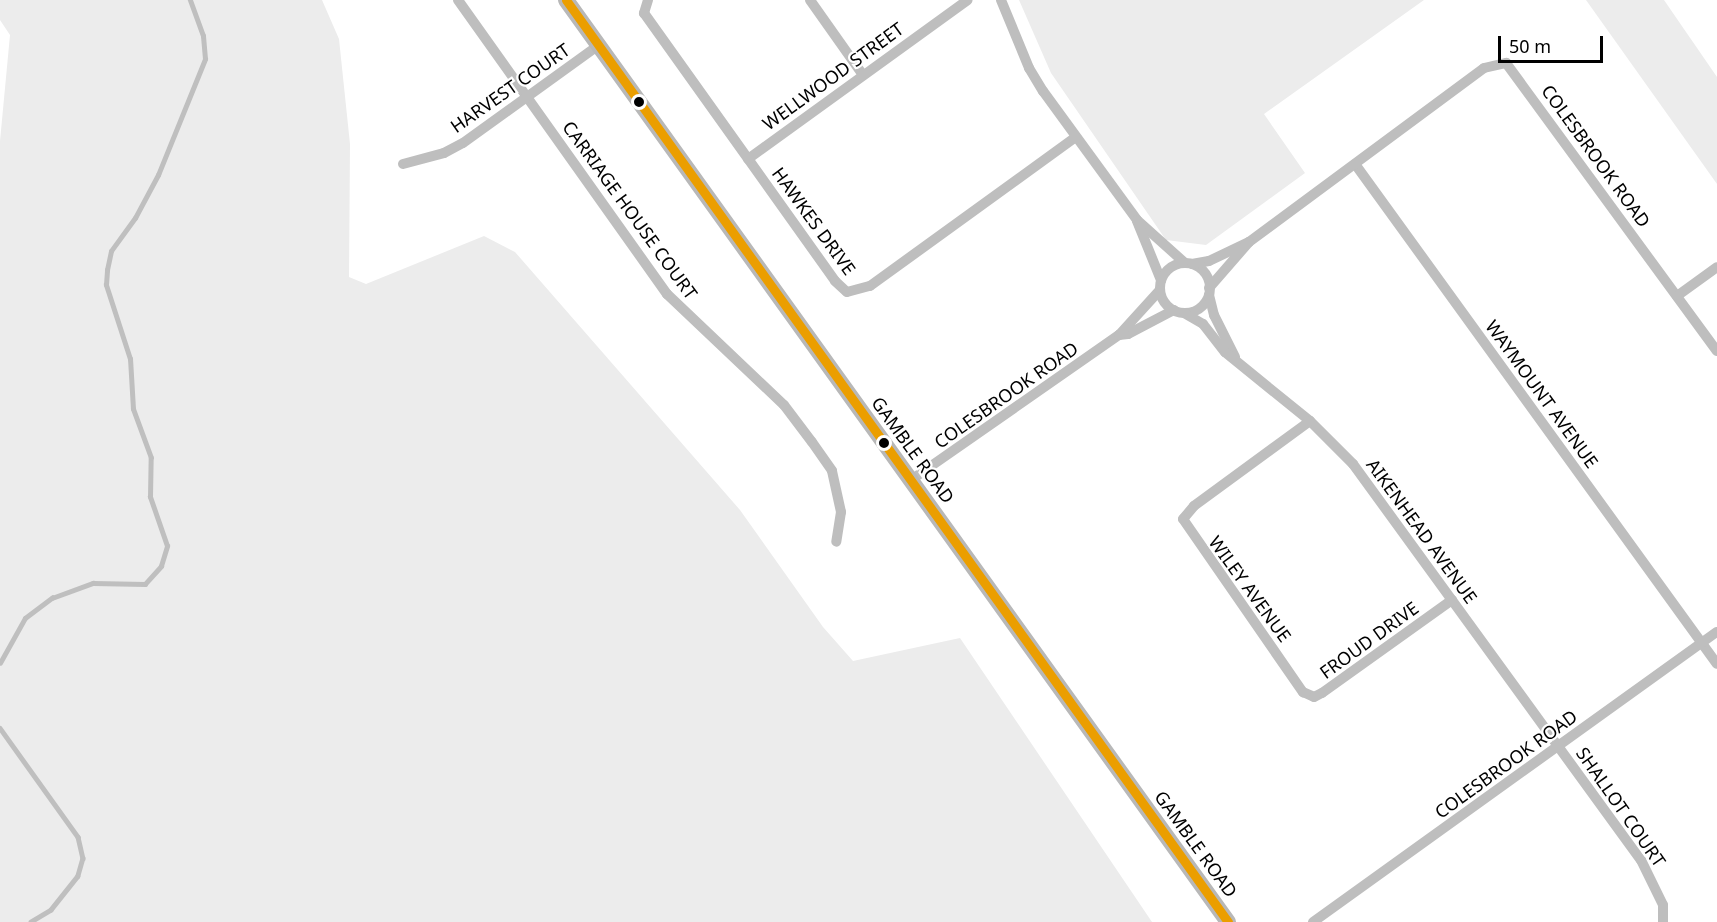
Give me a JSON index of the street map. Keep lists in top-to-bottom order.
{
  "streets": {
    "main road": ["GAMBLE ROAD"],
    "street": [
      "WELLWOOD STREET",
      "HARVEST COURT",
      "COLESBROOK ROAD",
      "CARRIAGE HOUSE COURT",
      "HAWKES DRIVE",
      "WAYMOUNT AVENUE",
      "AIKENHEAD AVENUE",
      "WILEY AVENUE",
      "FROUD DRIVE",
      "SHALLOT COURT"
    ]
  },
  "crossings": [
    ["WELLWOOD STREET", "HAWKES DRIVE"],
    ["HARVEST COURT", "CARRIAGE HOUSE COURT"],
    ["HARVEST COURT", "GAMBLE ROAD"],
    ["COLESBROOK ROAD", "WAYMOUNT AVENUE"],
    ["COLESBROOK ROAD", "GAMBLE ROAD"],
    ["COLESBROOK ROAD", "AIKENHEAD AVENUE"],
    ["COLESBROOK ROAD", "SHALLOT COURT"],
    ["AIKENHEAD AVENUE", "WILEY AVENUE"],
    ["AIKENHEAD AVENUE", "FROUD DRIVE"],
    ["AIKENHEAD AVENUE", "SHALLOT COURT"],
    ["WILEY AVENUE", "FROUD DRIVE"]
  ],
  "scale_bar": "50 m"
}
